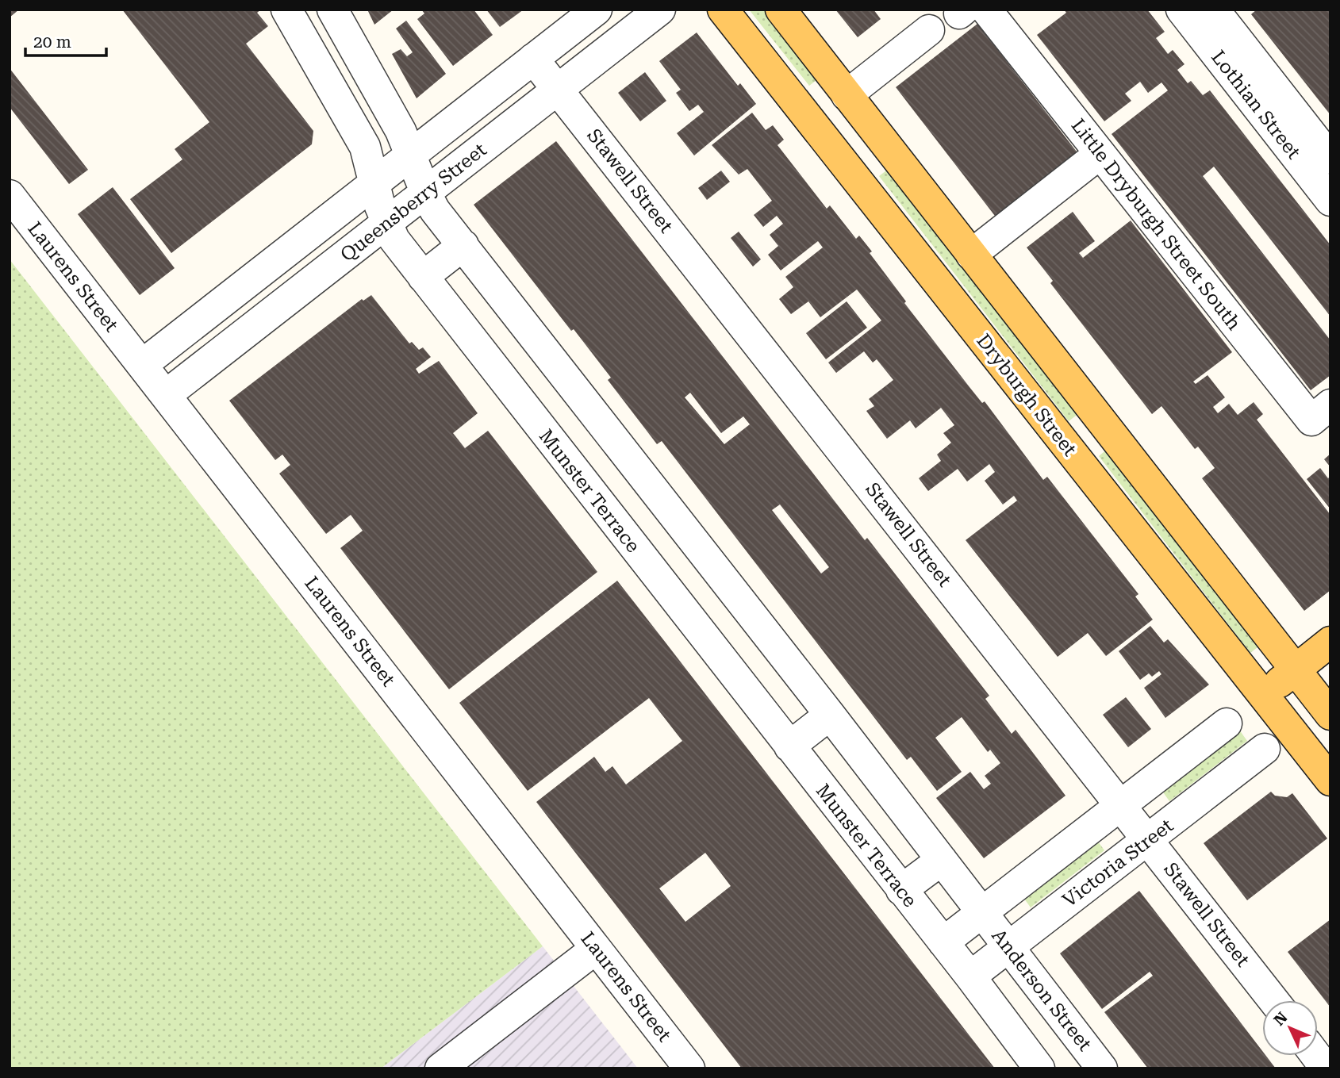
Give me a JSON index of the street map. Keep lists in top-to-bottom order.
{
  "streets": {
    "main road": ["Dryburgh Street"],
    "street": [
      "Lothian Street",
      "Stawell Street",
      "Queensberry Street",
      "Little Dryburgh Street South",
      "Laurens Street",
      "Munster Terrace",
      "Victoria Street",
      "Anderson Street"
    ]
  },
  "crossings": [
    ["Stawell Street", "Queensberry Street"],
    ["Stawell Street", "Victoria Street"],
    ["Queensberry Street", "Laurens Street"],
    ["Queensberry Street", "Munster Terrace"],
    ["Victoria Street", "Anderson Street"]
  ],
  "scale_bar": "20 m",
  "north": "top left"
}
